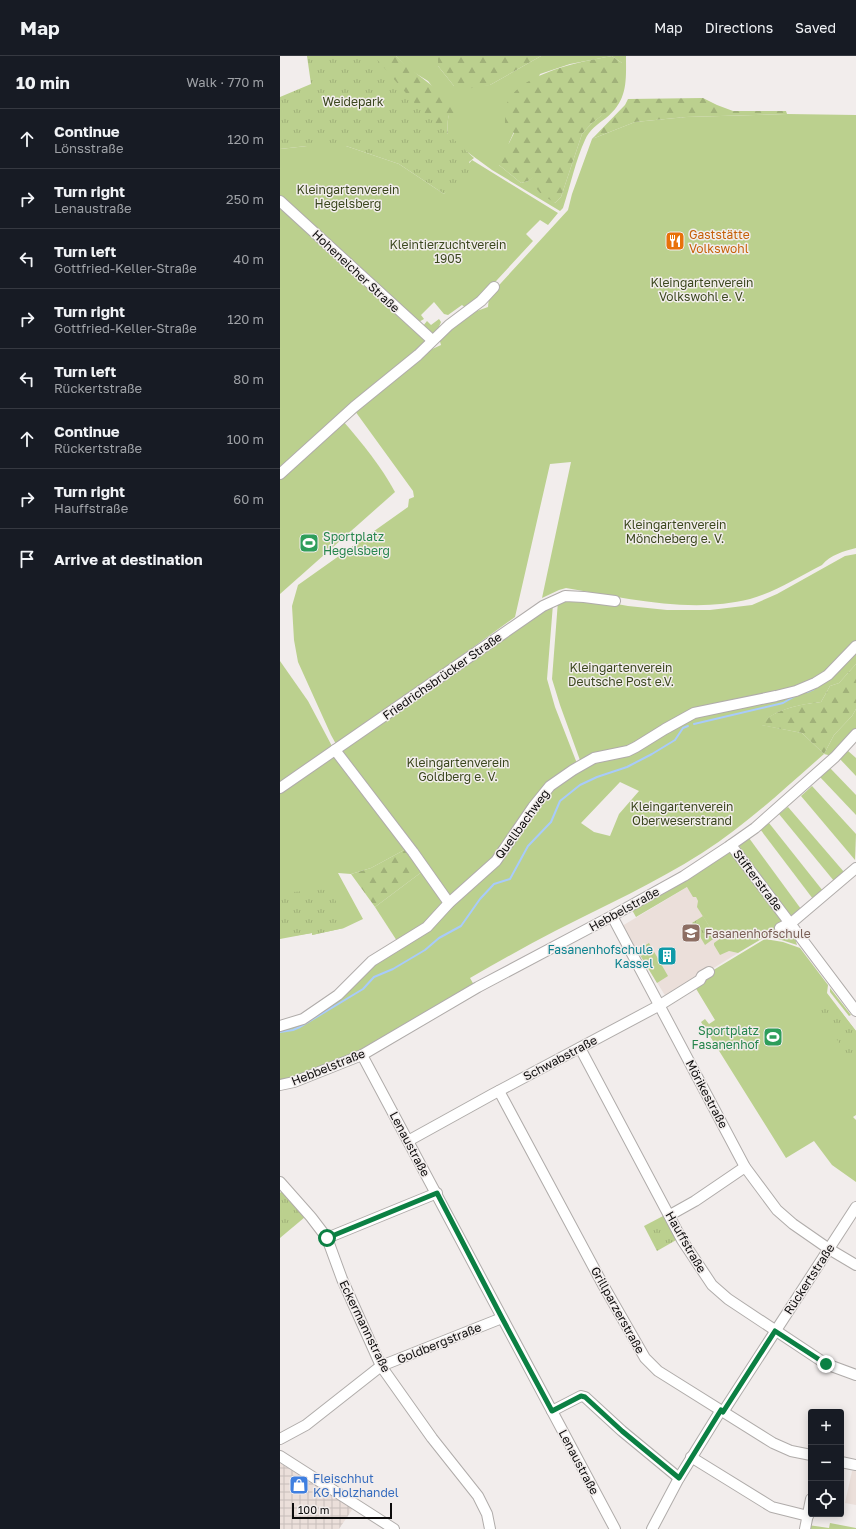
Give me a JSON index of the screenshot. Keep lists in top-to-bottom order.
{
  "streets": {
    "street": [
      "Hoheneicher Straße",
      "Friedrichsbrücker Straße",
      "Quellbachweg",
      "Stifterstraße",
      "Hebbelstraße",
      "Schwabstraße",
      "Mörikestraße",
      "Lenaustraße",
      "Hauffstraße",
      "Rückertstraße",
      "Grillparzerstraße",
      "Eckermannstraße",
      "Goldbergstraße"
    ]
  },
  "crossings": [
    ["Stifterstraße", "Hebbelstraße"],
    ["Hebbelstraße", "Mörikestraße"],
    ["Hebbelstraße", "Lenaustraße"],
    ["Schwabstraße", "Mörikestraße"],
    ["Schwabstraße", "Lenaustraße"],
    ["Schwabstraße", "Hauffstraße"],
    ["Schwabstraße", "Grillparzerstraße"],
    ["Mörikestraße", "Rückertstraße"],
    ["Lenaustraße", "Goldbergstraße"],
    ["Hauffstraße", "Rückertstraße"],
    ["Rückertstraße", "Grillparzerstraße"],
    ["Eckermannstraße", "Goldbergstraße"]
  ],
  "parks": [
    "Weidepark",
    "Kleingartenverein Hegelsberg",
    "Kleintierzuchtverein 1905",
    "Kleingartenverein Volkswohl e. V.",
    "Kleingartenverein Möncheberg e. V.",
    "Kleingartenverein Deutsche Post e.V.",
    "Kleingartenverein Goldberg e. V.",
    "Kleingartenverein Oberweserstrand"
  ],
  "places": {
    "restaurant": ["Gaststätte Volkswohl"],
    "sports": ["Sportplatz Hegelsberg", "Sportplatz Fasanenhof"],
    "school or university": ["Fasanenhofschule"],
    "building": ["Fasanenhofschule Kassel"],
    "shop": ["Fleischhut KG Holzhandel"]
  },
  "scale_bar": "100 m",
  "page": {
    "header": "Map",
    "nav": ["Map", "Directions", "Saved"],
    "heading": ["10 min", "Walk · 770 m"],
    "list": [
      ["Continue", "Lönsstraße", "120 m"],
      ["Turn right", "Lenaustraße", "250 m"],
      ["Turn left", "Gottfried-Keller-Straße", "40 m"],
      ["Turn right", "Gottfried-Keller-Straße", "120 m"],
      ["Turn left", "Rückertstraße", "80 m"],
      ["Continue", "Rückertstraße", "100 m"],
      ["Turn right", "Hauffstraße", "60 m"],
      "Arrive at destination"
    ],
    "map_buttons": ["+", "−"],
    "scale": "100 m"
  }
}
